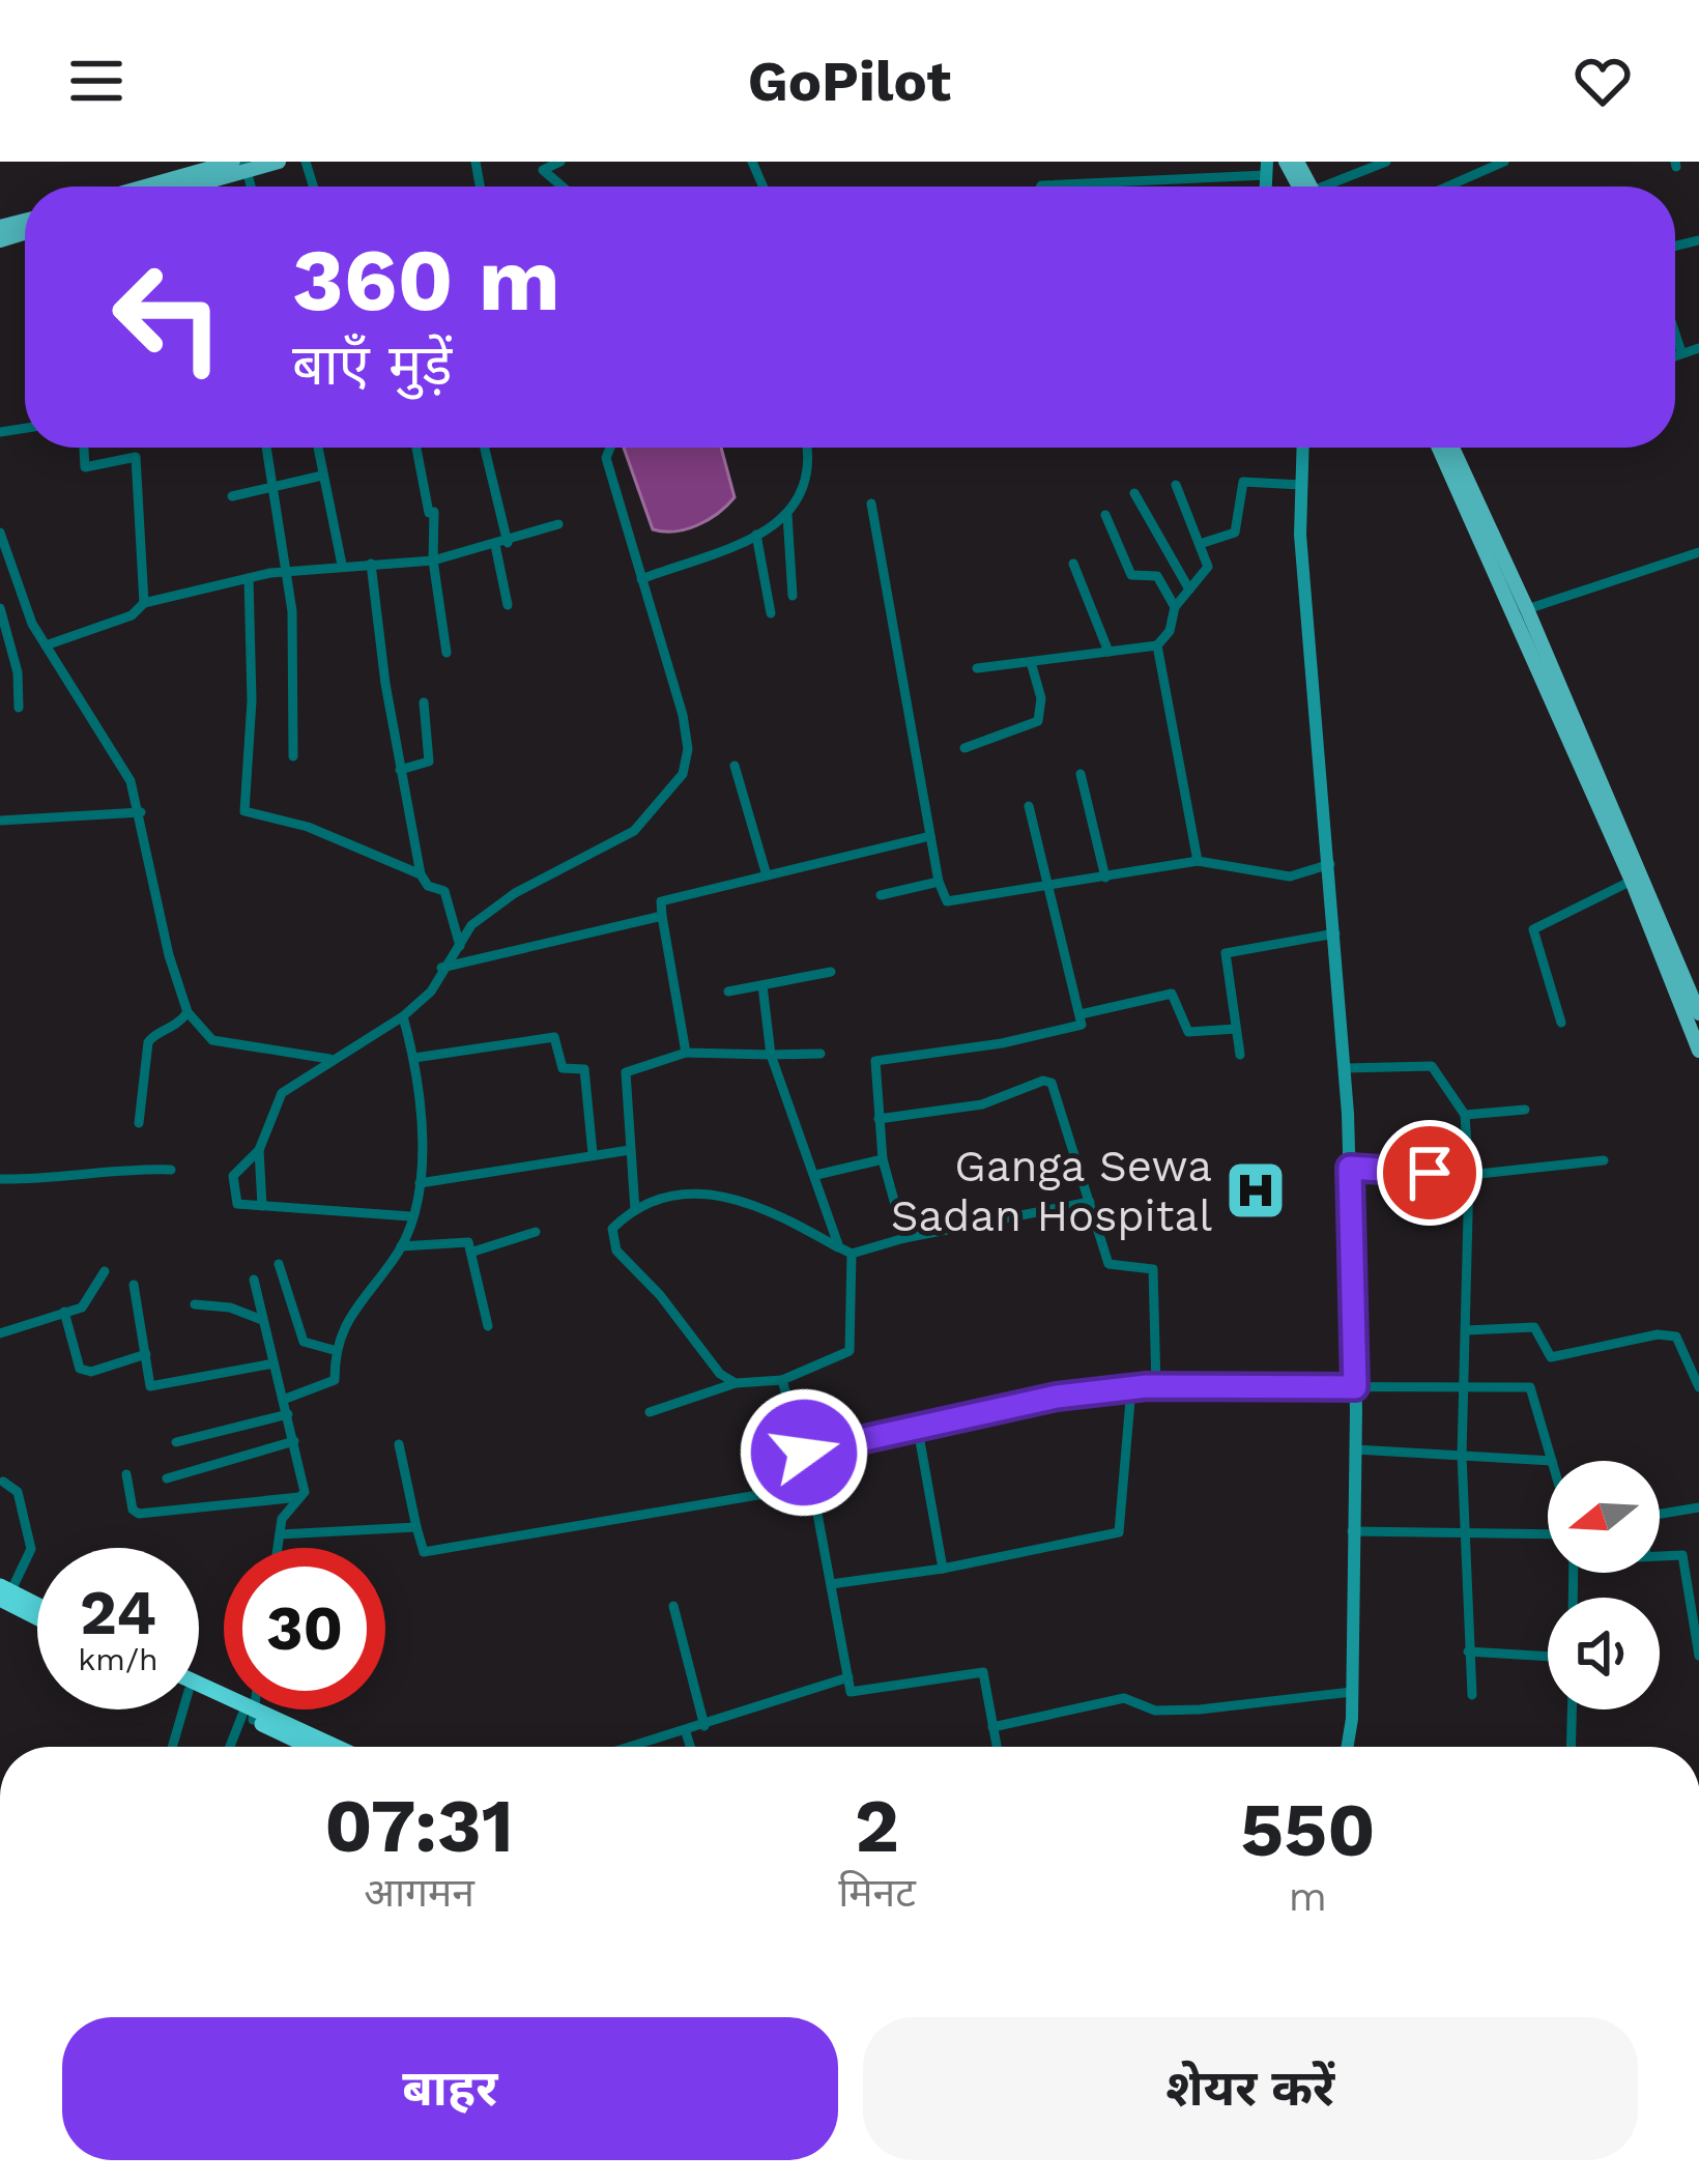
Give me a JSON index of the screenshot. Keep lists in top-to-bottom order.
{
  "places": {
    "hospital": ["Ganga Sewa Sadan Hospital"]
  },
  "north": "left",
  "page": {
    "header": "GoPilot",
    "turn": ["360 m", "बाएँ मुड़ें"],
    "speed": "24 km/h",
    "limit": "30",
    "eta": [
      "07:31",
      "आगमन",
      "2",
      "मिनट",
      "550",
      "m"
    ],
    "buttons": ["बाहर", "शेयर करें"]
  }
}
